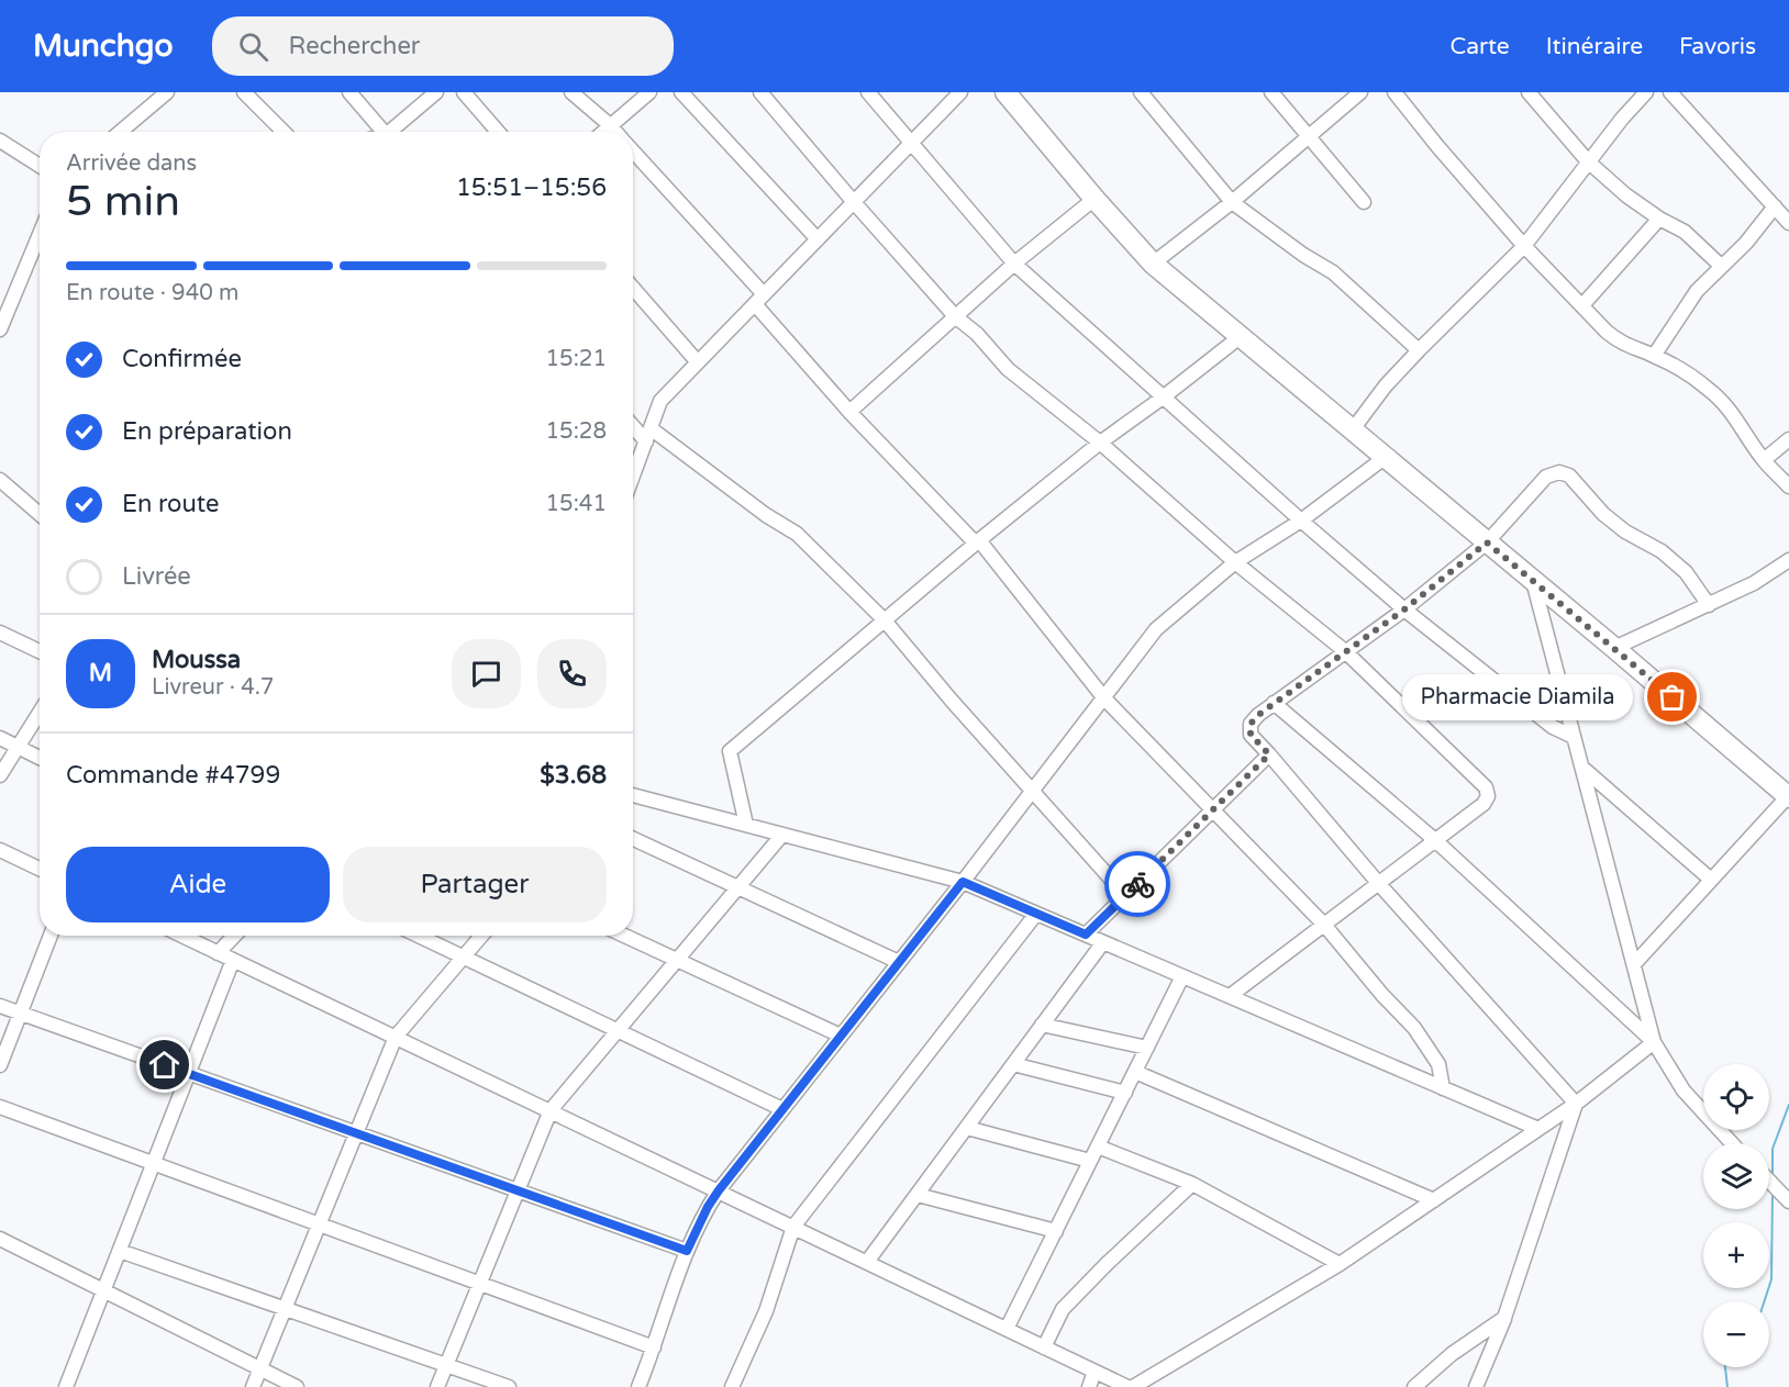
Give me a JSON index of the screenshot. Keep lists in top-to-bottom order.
{
  "places": ["Pharmacie Diamila"],
  "page": {
    "header": "Munchgo",
    "search": "Rechercher",
    "nav": ["Carte", "Itinéraire", "Favoris"],
    "heading": ["5 min", "Arrivée dans", "15:51–15:56"],
    "panel": [
      "Moussa",
      "Livreur · 4.7",
      "Commande #4799",
      "$3.68"
    ],
    "bar": "En route · 940 m",
    "list": [
      ["Confirmée", "15:21"],
      ["En préparation", "15:28"],
      ["En route", "15:41"],
      "Livrée"
    ],
    "round": "M",
    "bubble": "Pharmacie Diamila",
    "buttons": ["Aide", "Partager"],
    "map_buttons": ["+", "−"]
  }
}
